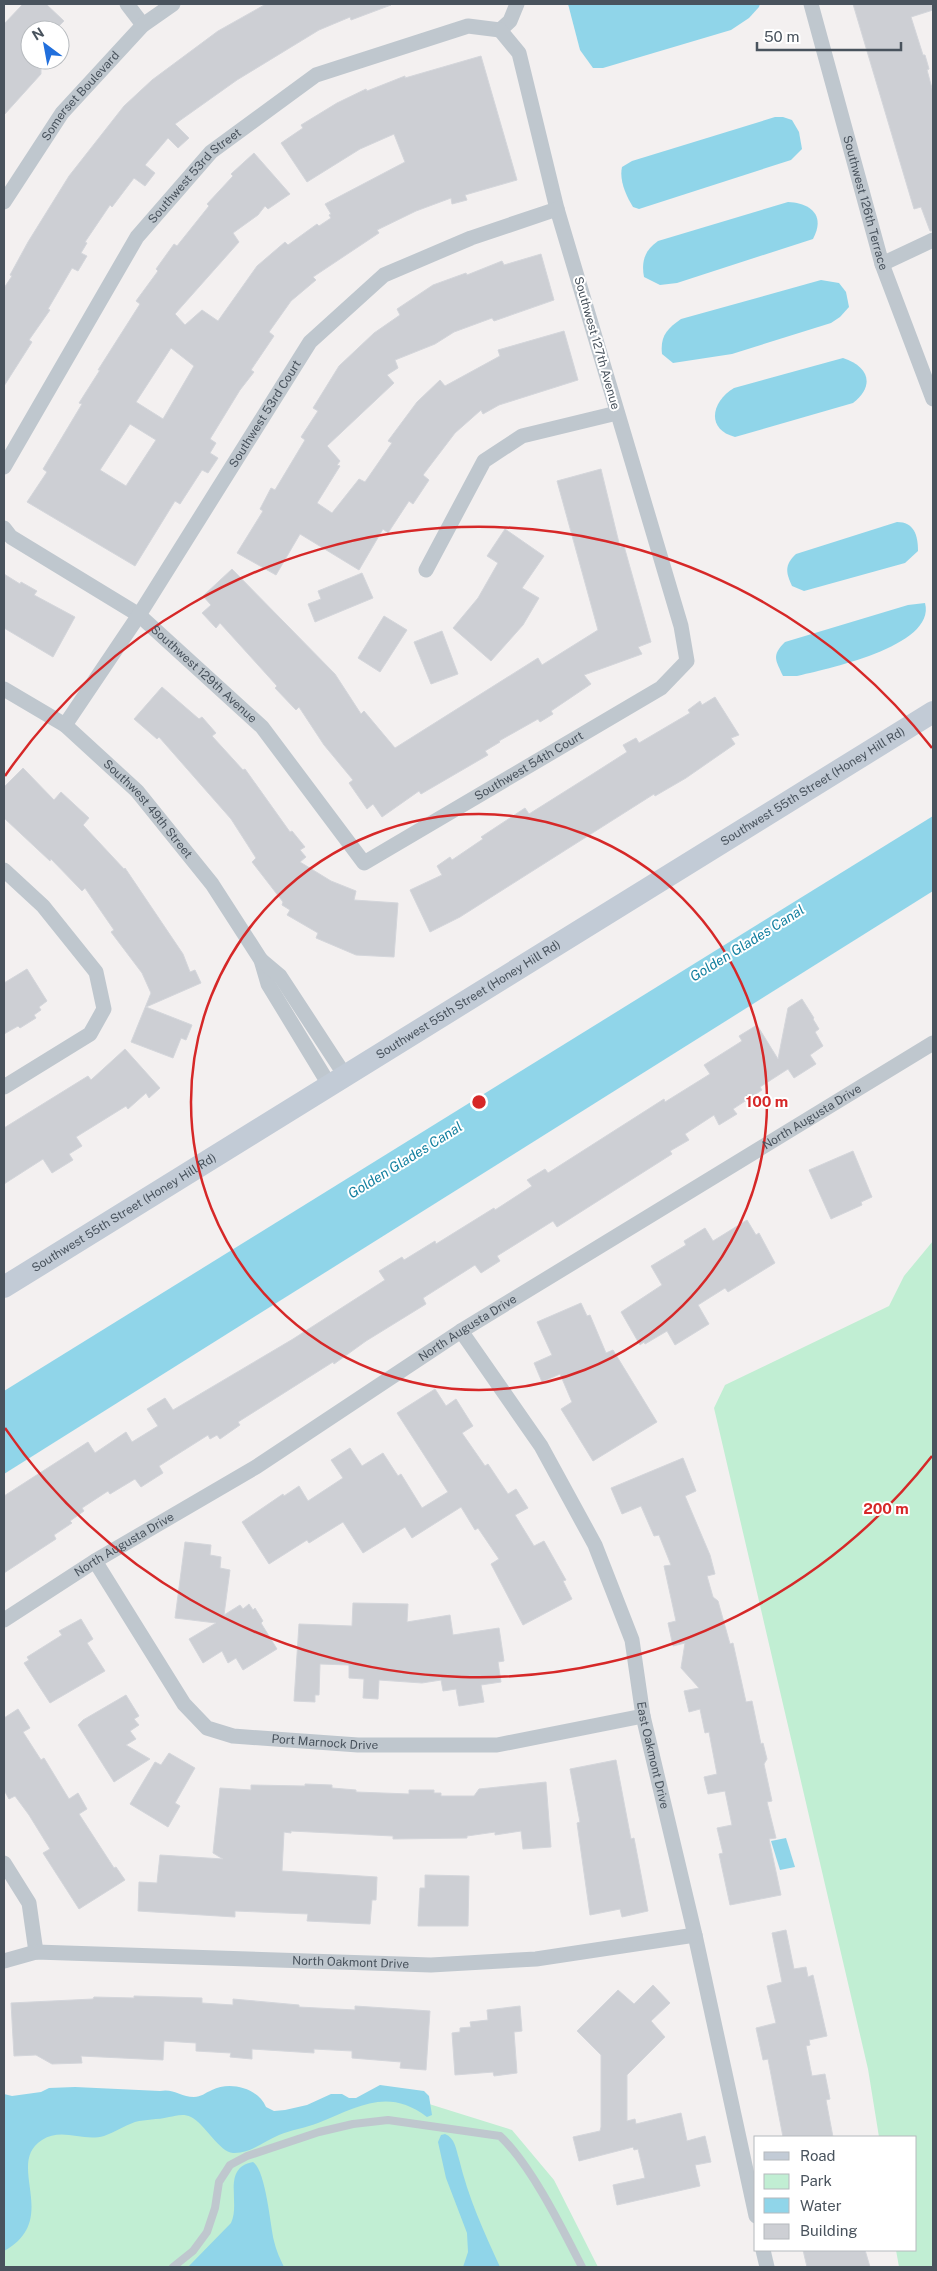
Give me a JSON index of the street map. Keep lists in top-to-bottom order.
{
  "streets": {
    "street": [
      "Somerset Boulevard",
      "Southwest 53rd Street",
      "Southwest 126th Terrace",
      "Southwest 127th Avenue",
      "Southwest 53rd Court",
      "Southwest 129th Avenue",
      "Southwest 54th Court",
      "Southwest 55th Street (Honey Hill Rd)",
      "Southwest 49th Street",
      "North Augusta Drive",
      "Port Marnock Drive",
      "East Oakmont Drive",
      "North Oakmont Drive"
    ]
  },
  "crossings": [
    ["Southwest 53rd Street", "Southwest 127th Avenue"],
    ["Southwest 127th Avenue", "Southwest 53rd Court"],
    ["Southwest 127th Avenue", "Southwest 54th Court"],
    ["Southwest 53rd Court", "Southwest 129th Avenue"],
    ["Southwest 53rd Court", "Southwest 49th Street"],
    ["Southwest 129th Avenue", "Southwest 54th Court"],
    ["Southwest 55th Street (Honey Hill Rd)", "Southwest 49th Street"],
    ["North Augusta Drive", "Port Marnock Drive"],
    ["North Augusta Drive", "East Oakmont Drive"],
    ["Port Marnock Drive", "East Oakmont Drive"],
    ["East Oakmont Drive", "North Oakmont Drive"]
  ],
  "water": ["Golden Glades Canal"],
  "legend": [
    "Road",
    "Park",
    "Water",
    "Building"
  ],
  "scale_bar": "50 m",
  "north": "top left",
  "rings": ["100 m", "200 m"]
}
